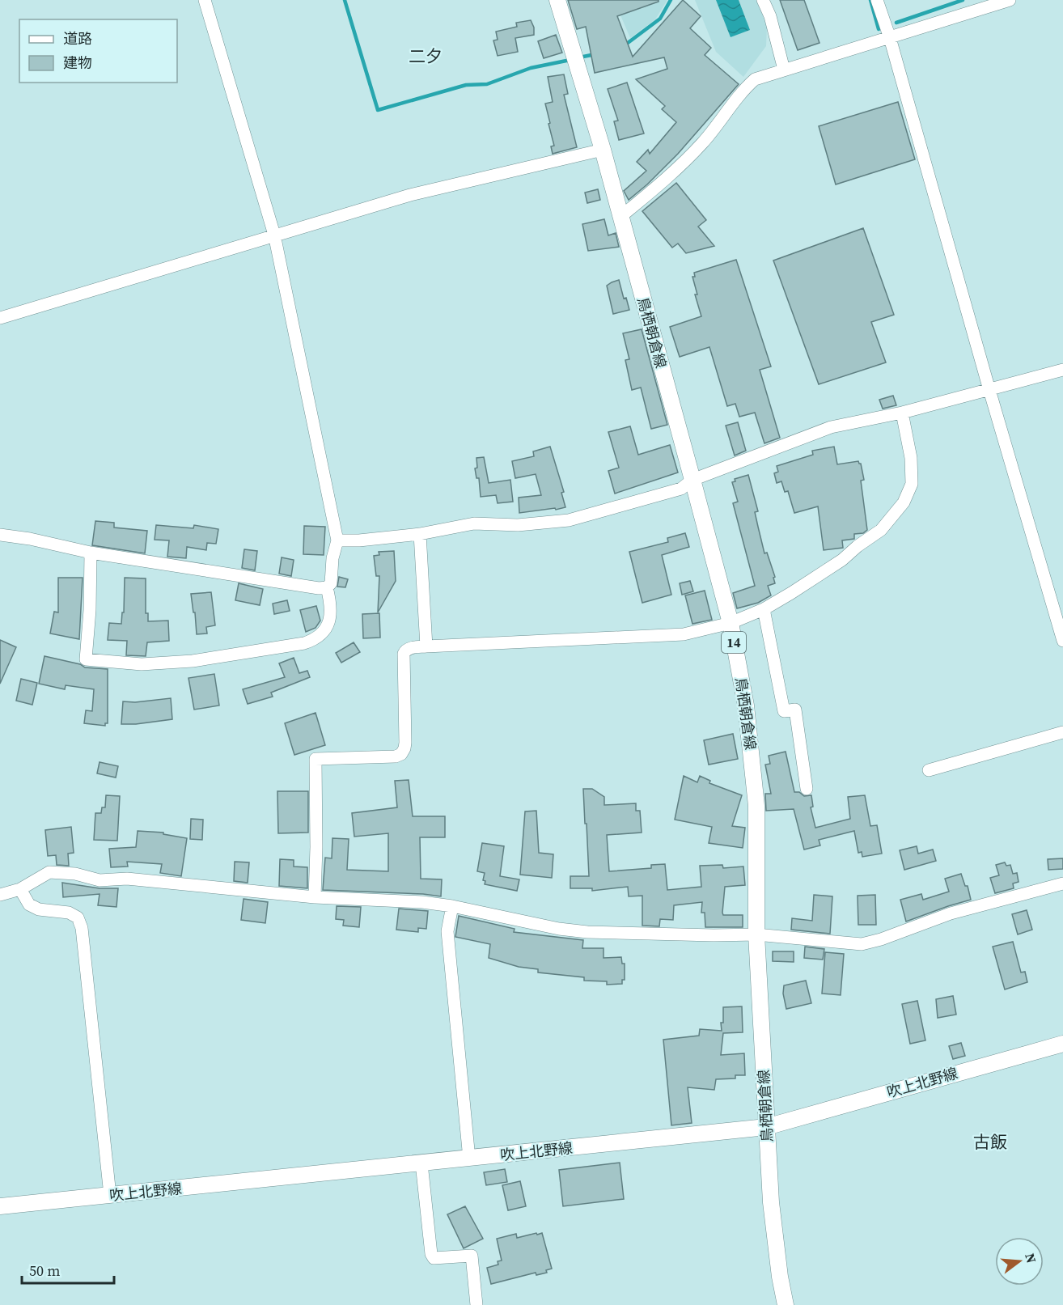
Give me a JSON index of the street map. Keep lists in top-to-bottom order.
{
  "streets": {
    "main road": ["鳥栖朝倉線", "14", "吹上北野線"]
  },
  "crossings": [
    ["鳥栖朝倉線", "吹上北野線"]
  ],
  "districts": ["二夕", "古飯"],
  "legend": ["道路", "建物"],
  "scale_bar": "50 m",
  "north": "right"
}
